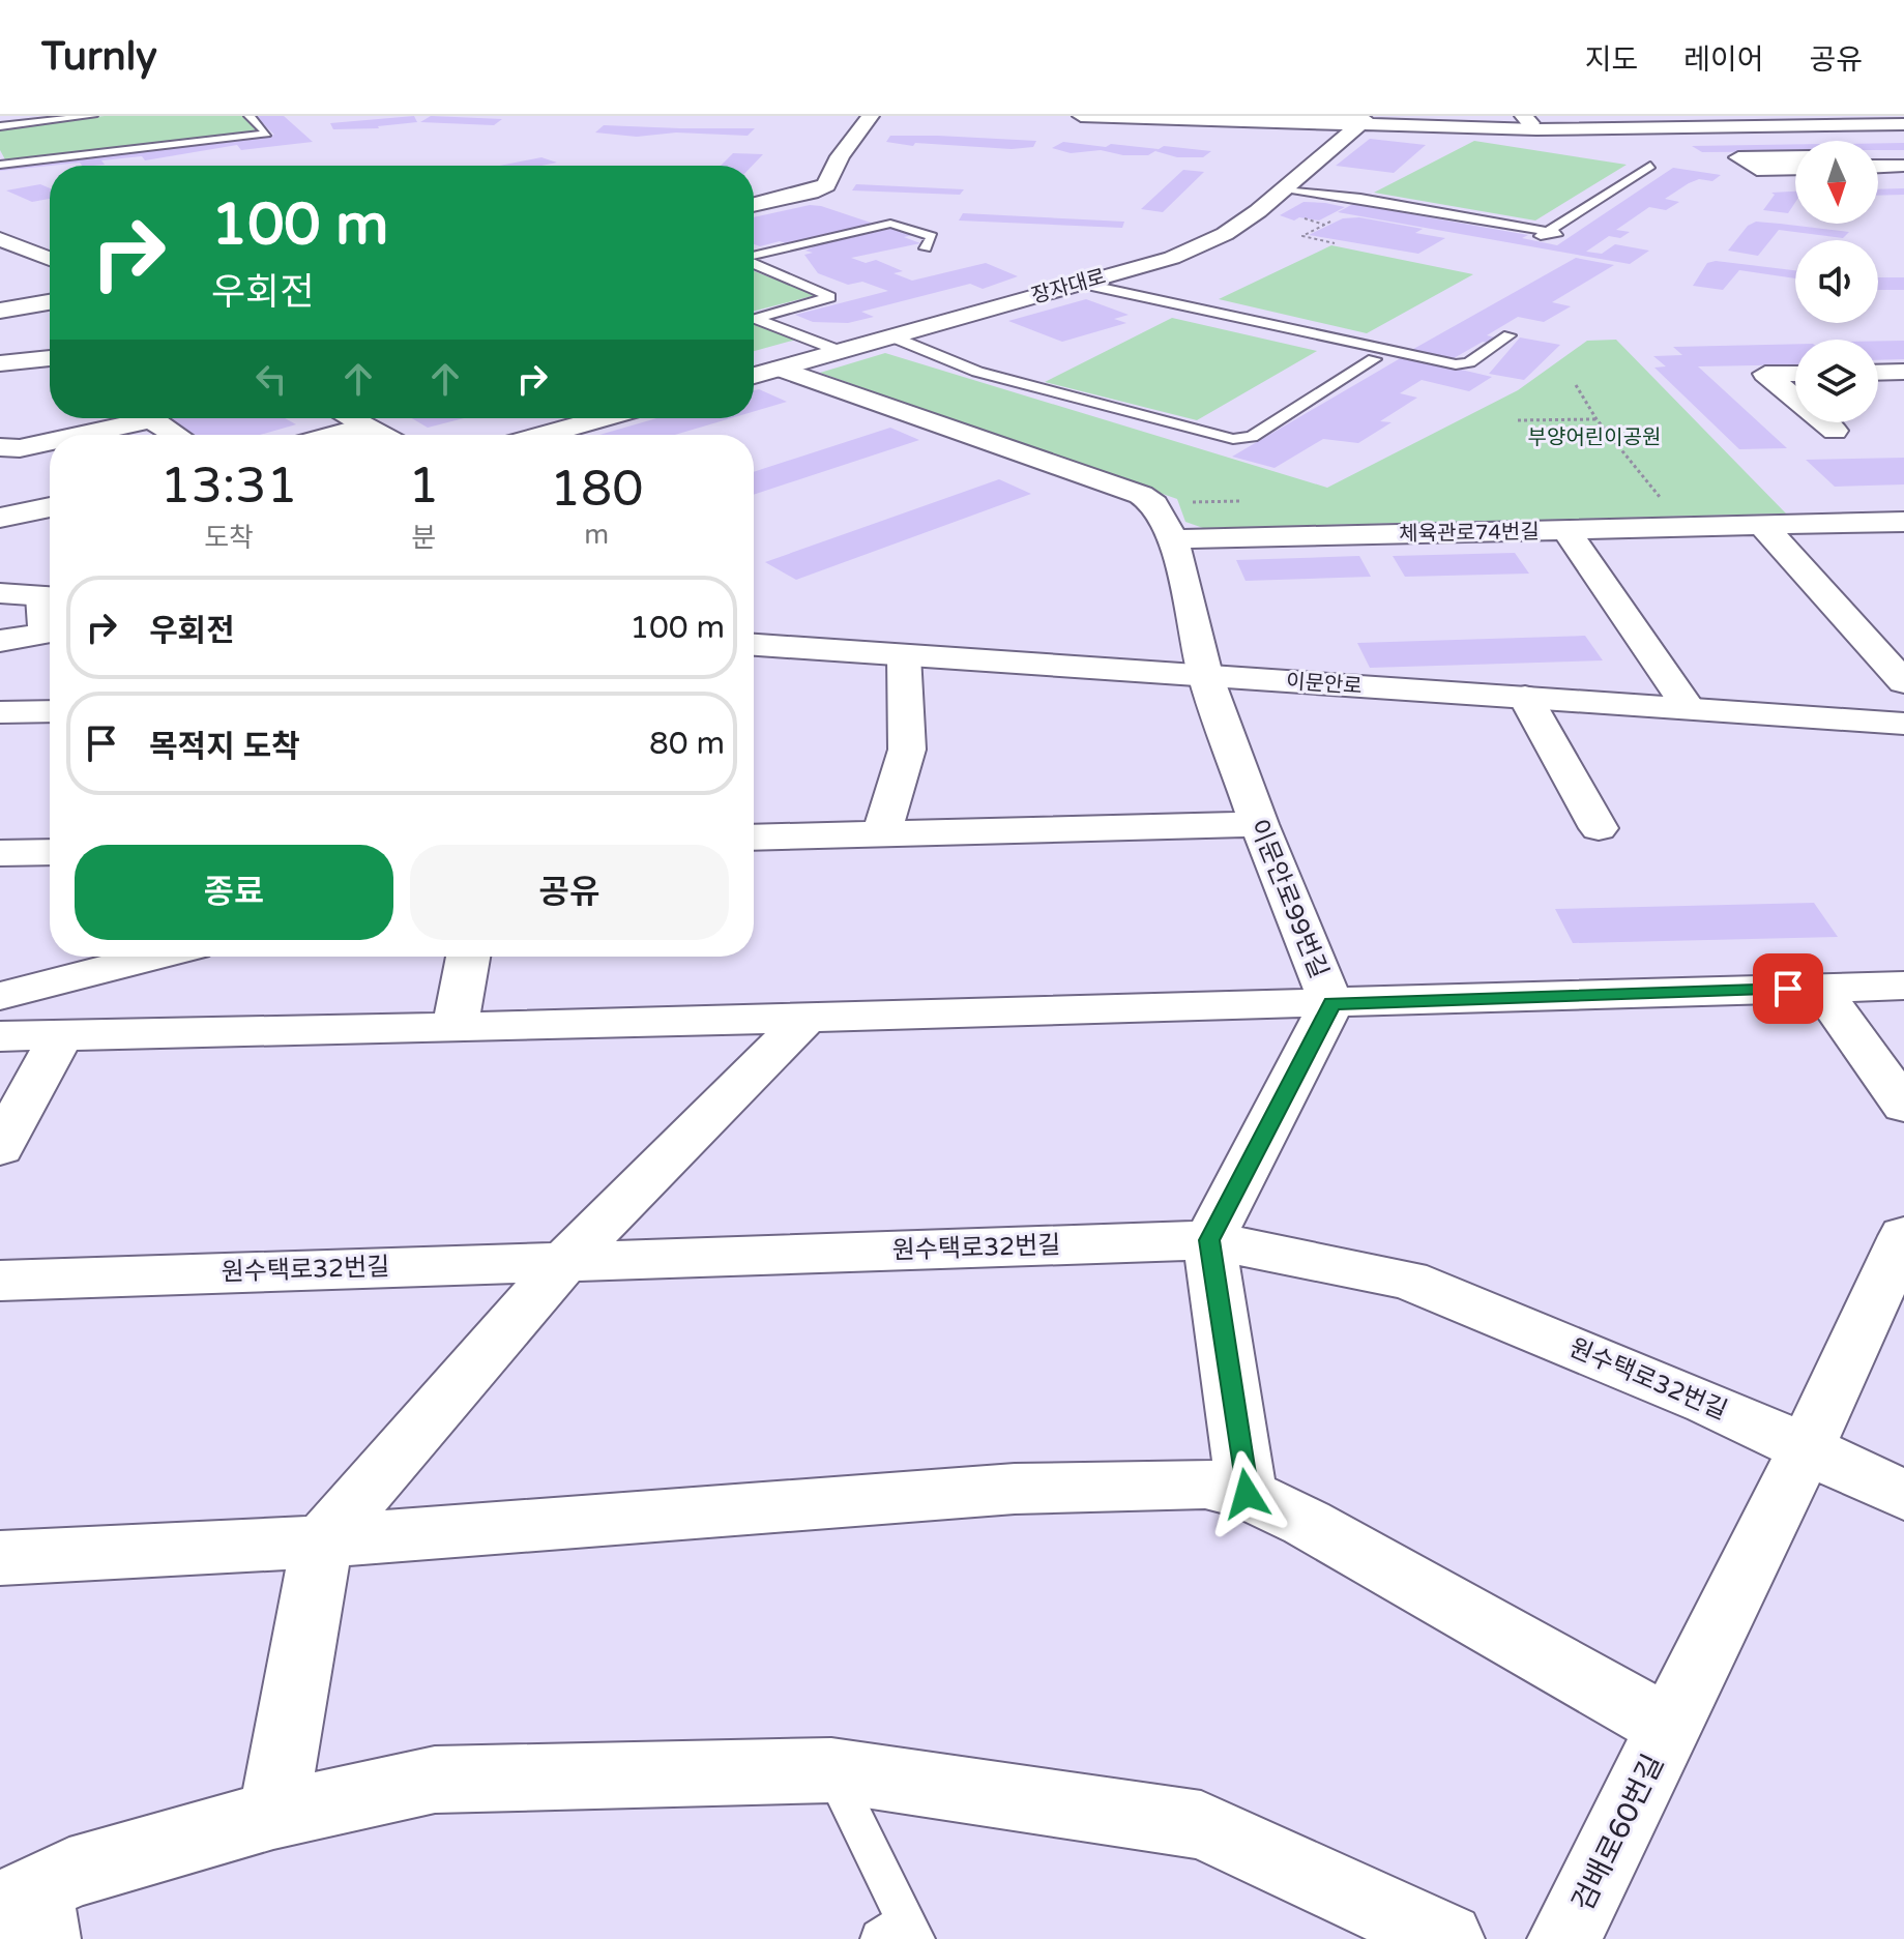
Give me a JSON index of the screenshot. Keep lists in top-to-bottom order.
{
  "streets": {
    "street": [
      "장자대로",
      "체육관로74번길",
      "이문안로",
      "이문안로99번길",
      "원수택로32번길",
      "검배로60번길"
    ]
  },
  "crossings": [
    ["이문안로", "이문안로99번길"],
    ["이문안로99번길", "원수택로32번길"],
    ["원수택로32번길", "검배로60번길"]
  ],
  "parks": ["부양어린이공원"],
  "north": "bottom",
  "page": {
    "header": "Turnly",
    "nav": ["지도", "레이어", "공유"],
    "turn": ["100 m", "우회전"],
    "eta": [
      "13:31",
      "도착",
      "1",
      "분",
      "180",
      "m"
    ],
    "list": [
      {
        "name": "우회전",
        "value": "100 m"
      },
      {
        "name": "목적지 도착",
        "value": "80 m"
      }
    ],
    "buttons": ["종료", "공유"]
  }
}
